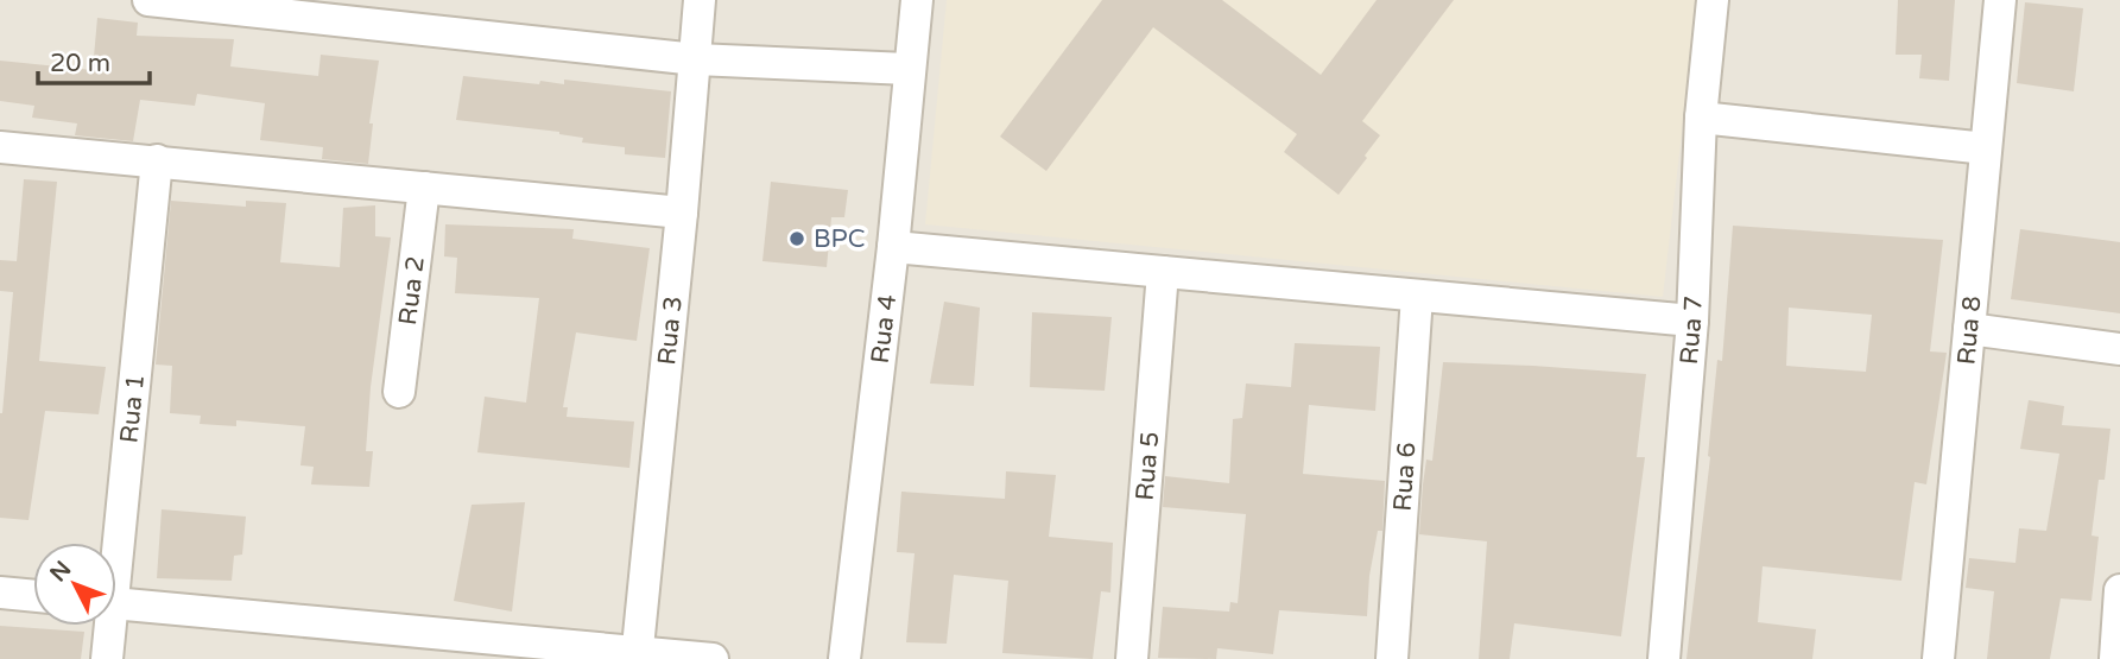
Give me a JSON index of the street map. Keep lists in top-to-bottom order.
{
  "streets": {
    "street": [
      "Rua 2",
      "Rua 3",
      "Rua 4",
      "Rua 7",
      "Rua 8",
      "Rua 1",
      "Rua 5",
      "Rua 6"
    ]
  },
  "places": ["BPC"],
  "scale_bar": "20 m",
  "north": "top left"
}
